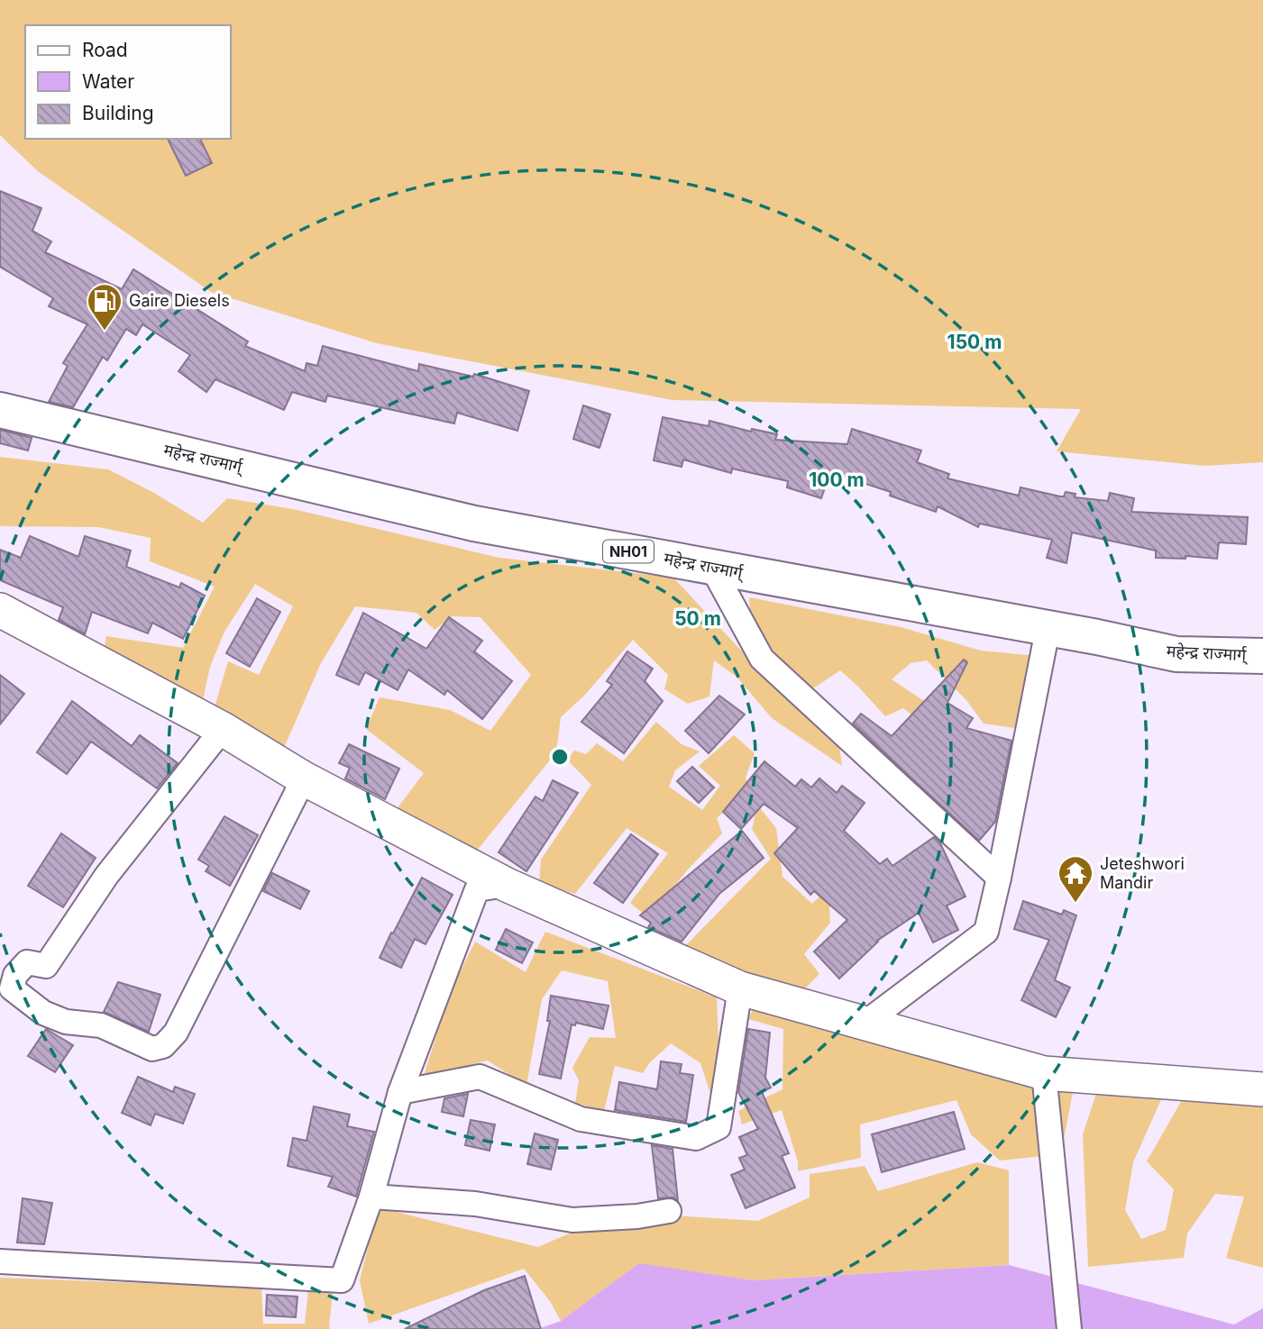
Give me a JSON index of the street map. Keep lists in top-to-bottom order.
{
  "streets": {
    "highway": ["महेन्द्र राज्मार्ग्", "NH01"]
  },
  "places": {
    "fuel station": ["Gaire Diesels"],
    "temple": ["Jeteshwori Mandir"]
  },
  "legend": ["Road", "Water", "Building"],
  "rings": ["150 m", "100 m", "50 m"]
}
